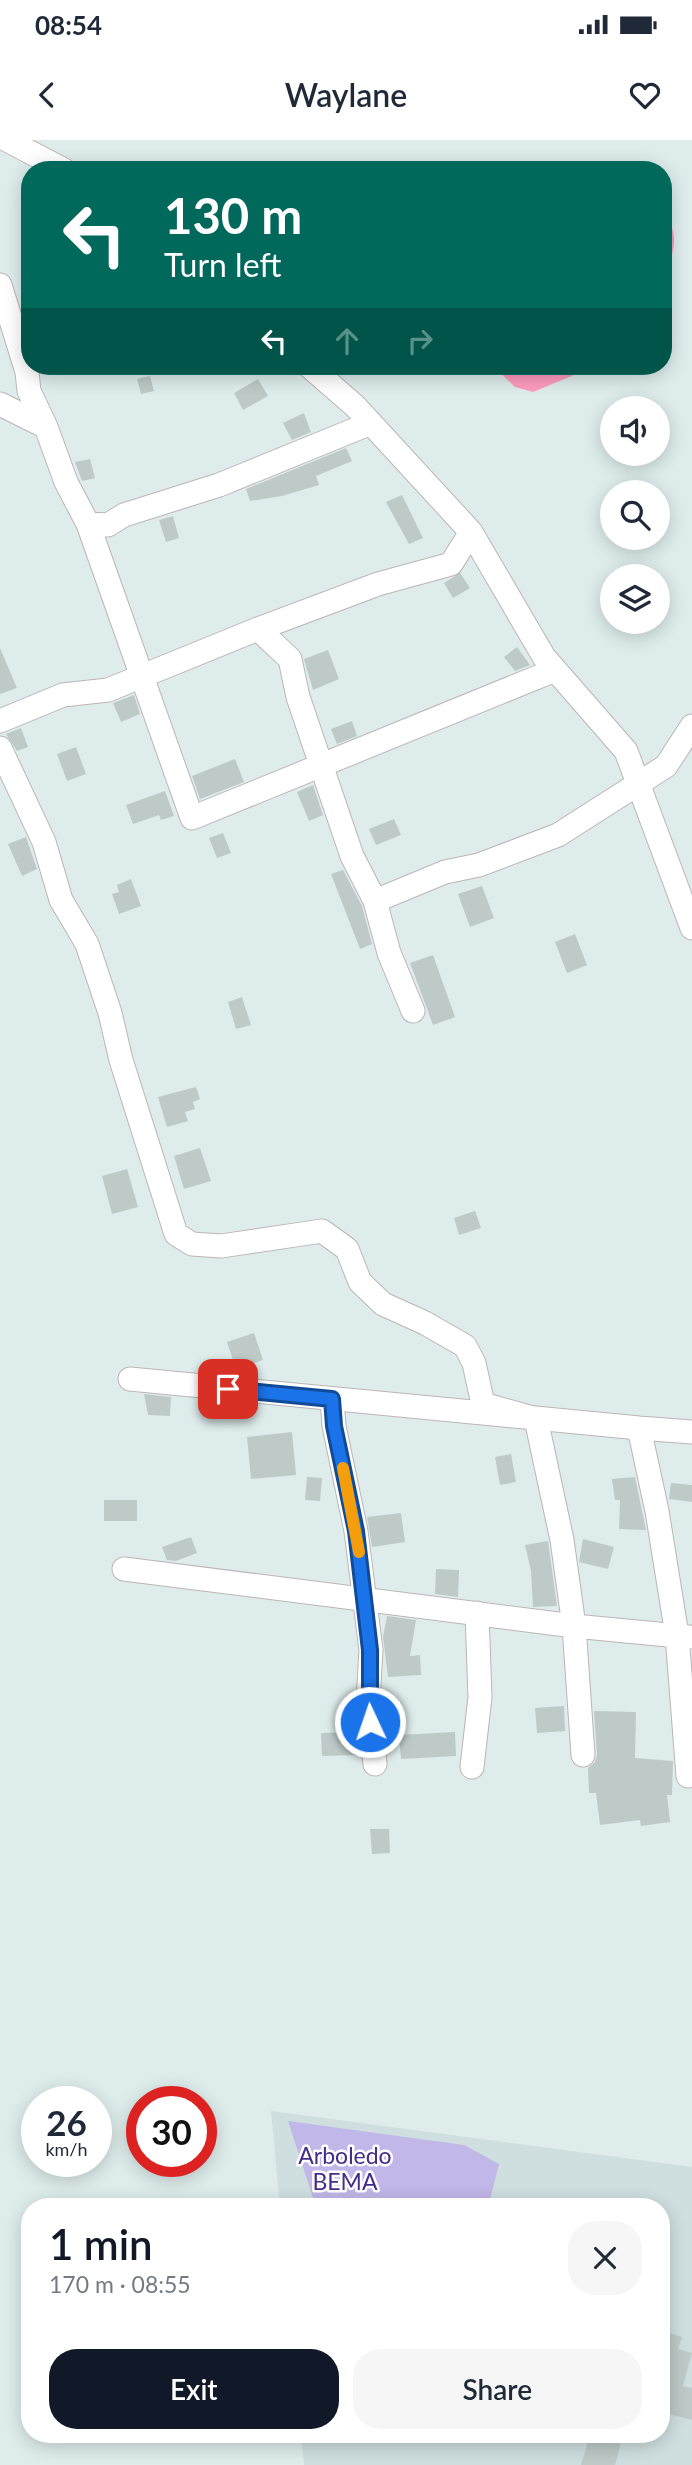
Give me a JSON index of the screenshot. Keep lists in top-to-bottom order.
{
  "parks": ["Arboledo BEMA"],
  "page": {
    "status": "08:54",
    "header": "Waylane",
    "turn": ["130 m", "Turn left"],
    "speed": "26 km/h",
    "limit": "30",
    "heading": ["1 min", "170 m · 08:55"],
    "buttons": ["Exit", "Share"]
  }
}
